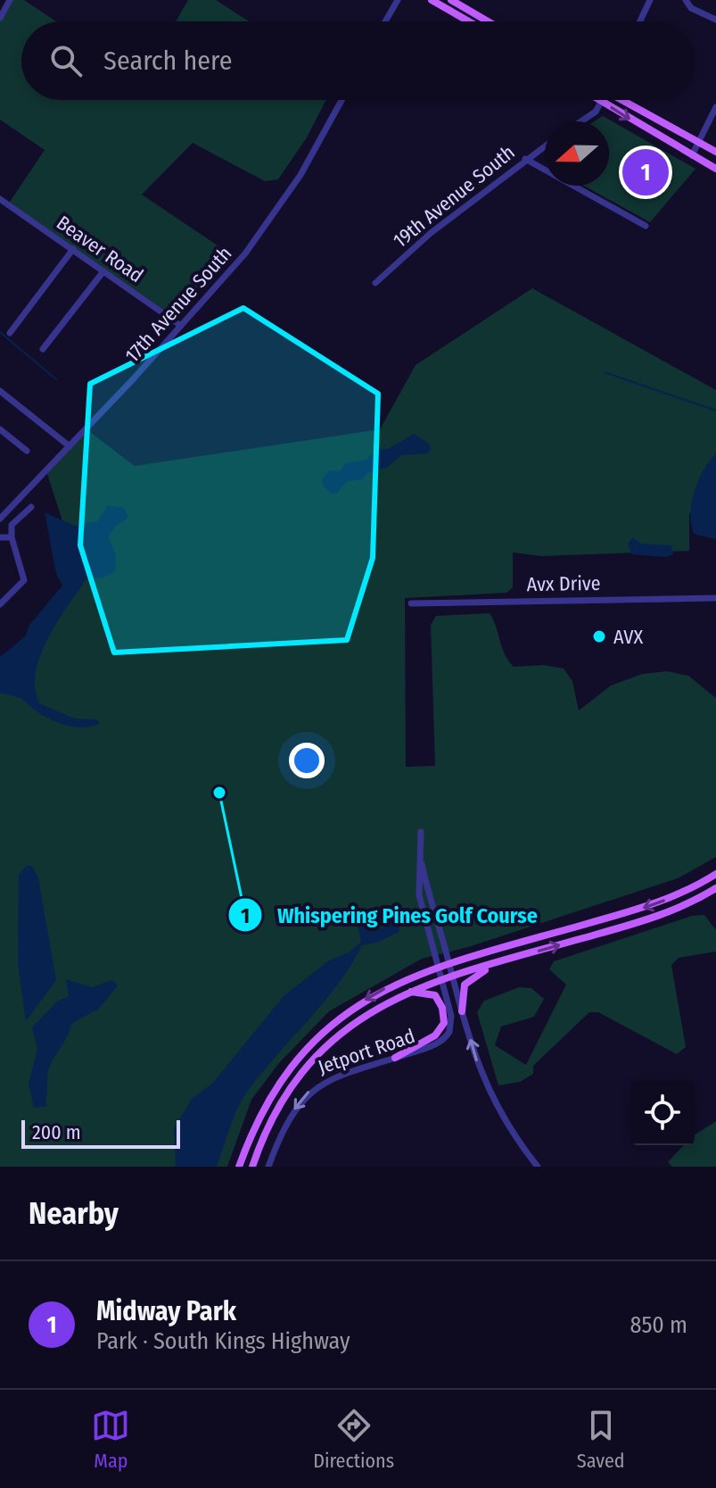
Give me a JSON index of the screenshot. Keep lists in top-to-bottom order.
{
  "streets": {
    "street": [
      "19th Avenue South",
      "Beaver Road",
      "17th Avenue South",
      "Avx Drive",
      "Jetport Road"
    ]
  },
  "crossings": [
    ["Beaver Road", "17th Avenue South"]
  ],
  "one_way": ["Jetport Road"],
  "places": ["AVX", "Whispering Pines Golf Course"],
  "scale_bar": "200 m",
  "north": "left",
  "page": {
    "search": "Search here",
    "pins": "1",
    "scale": "200 m",
    "heading": "Nearby",
    "list": [
      {
        "mark": "1",
        "name": "Midway Park",
        "note": "Park · South Kings Highway",
        "value": "850 m"
      }
    ],
    "nav": ["Map", "Directions", "Saved"]
  }
}
